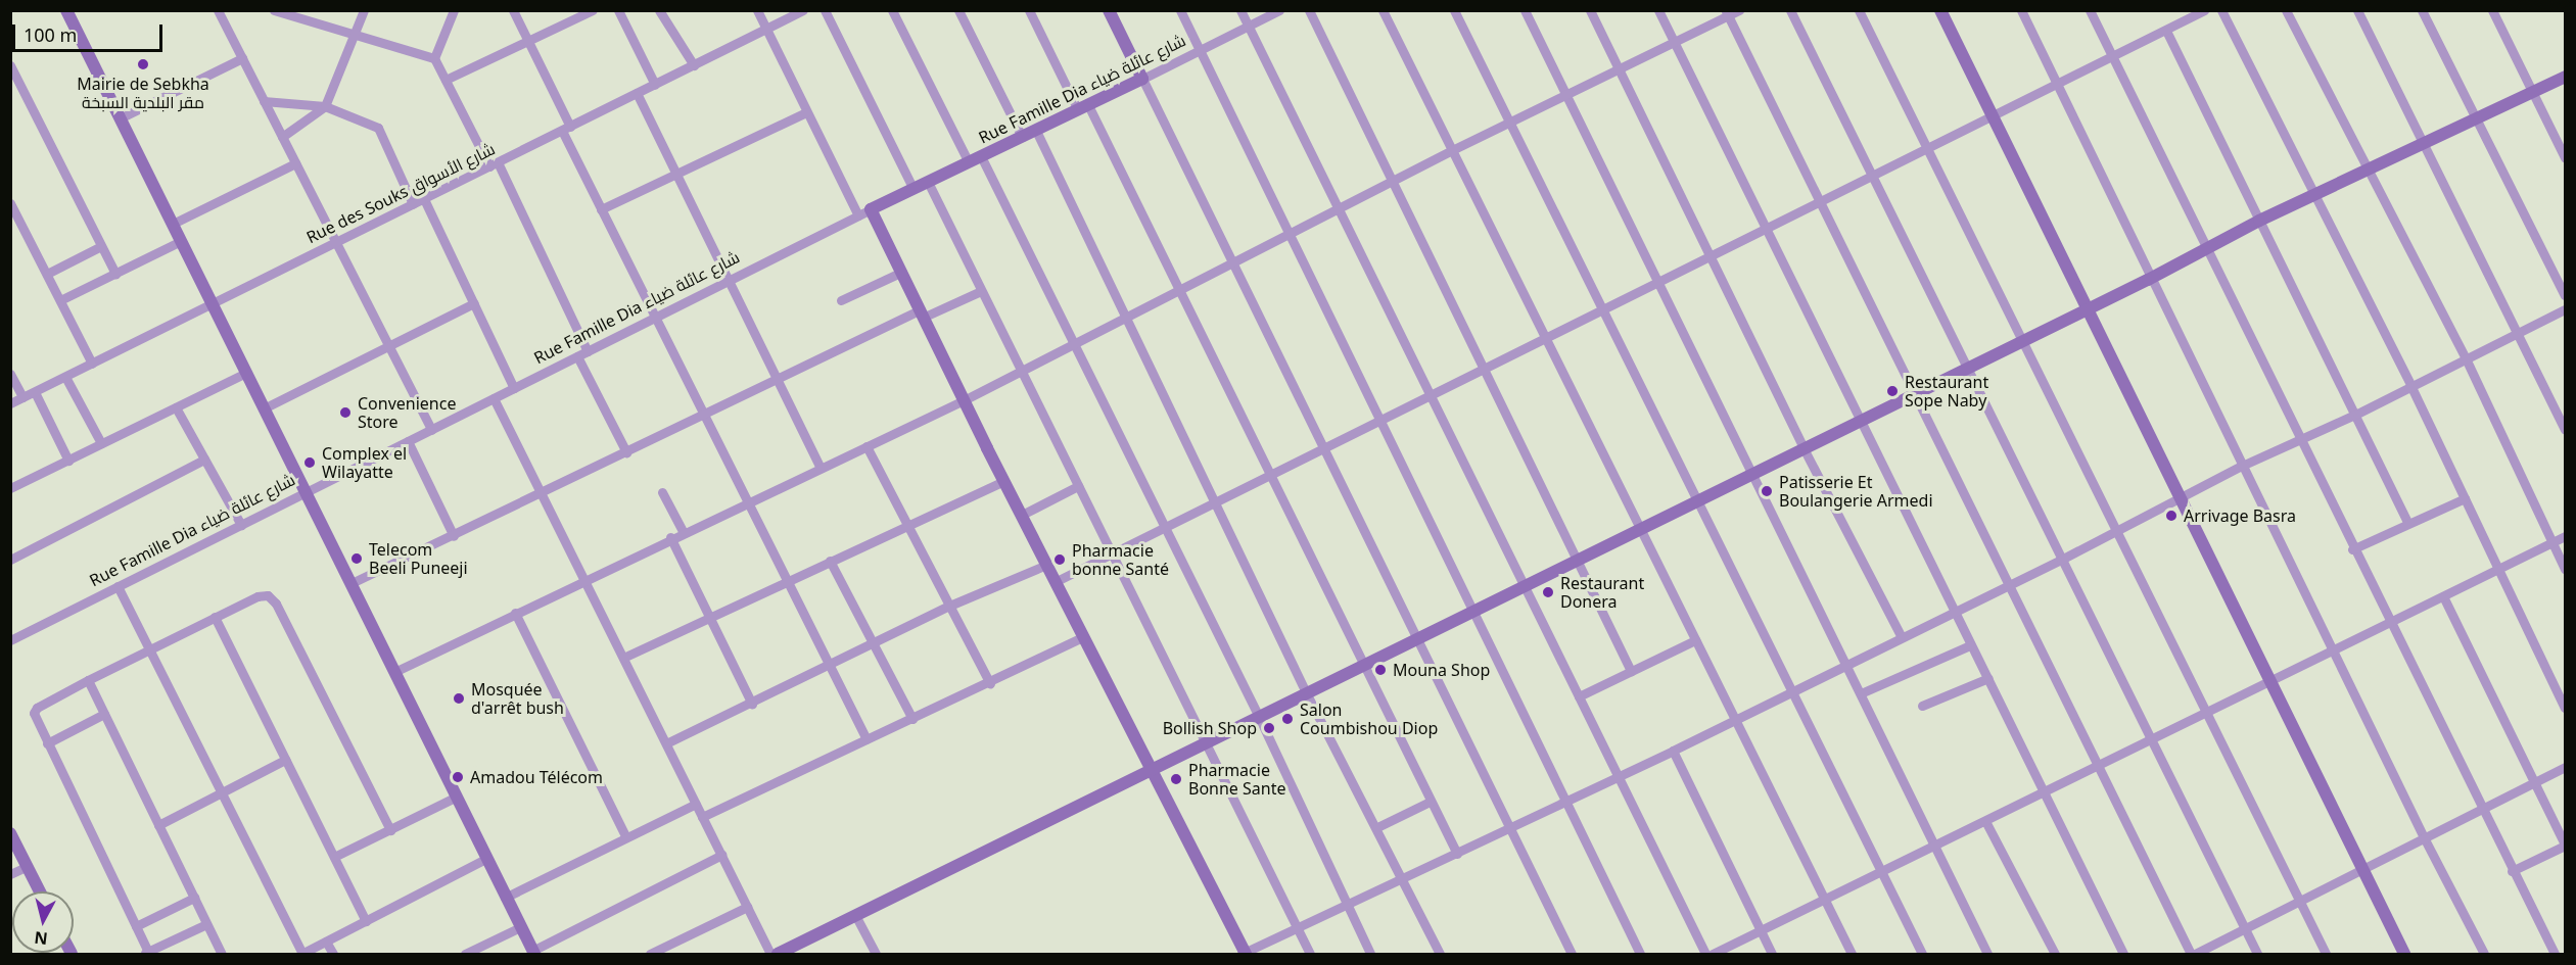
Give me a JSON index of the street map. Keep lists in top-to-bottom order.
{
  "streets": {
    "street": ["Rue Famille Dia شارع عائلة ضياء", "Rue des Souks شارع الأسواق"]
  },
  "places": [
    "Mairie de Sebkha مقر البلدية السبخة",
    "Restaurant Sope Naby",
    "Convenience Store",
    "Complex el Wilayatte",
    "Patisserie Et Boulangerie Armedi",
    "Arrivage Basra",
    "Telecom Beeli Puneeji",
    "Pharmacie bonne Santé",
    "Restaurant Donera",
    "Mouna Shop",
    "Mosquée d'arrêt bush",
    "Salon Coumbishou Diop",
    "Bollish Shop",
    "Amadou Télécom",
    "Pharmacie Bonne Sante"
  ],
  "scale_bar": "100 m",
  "north": "bottom"
}
